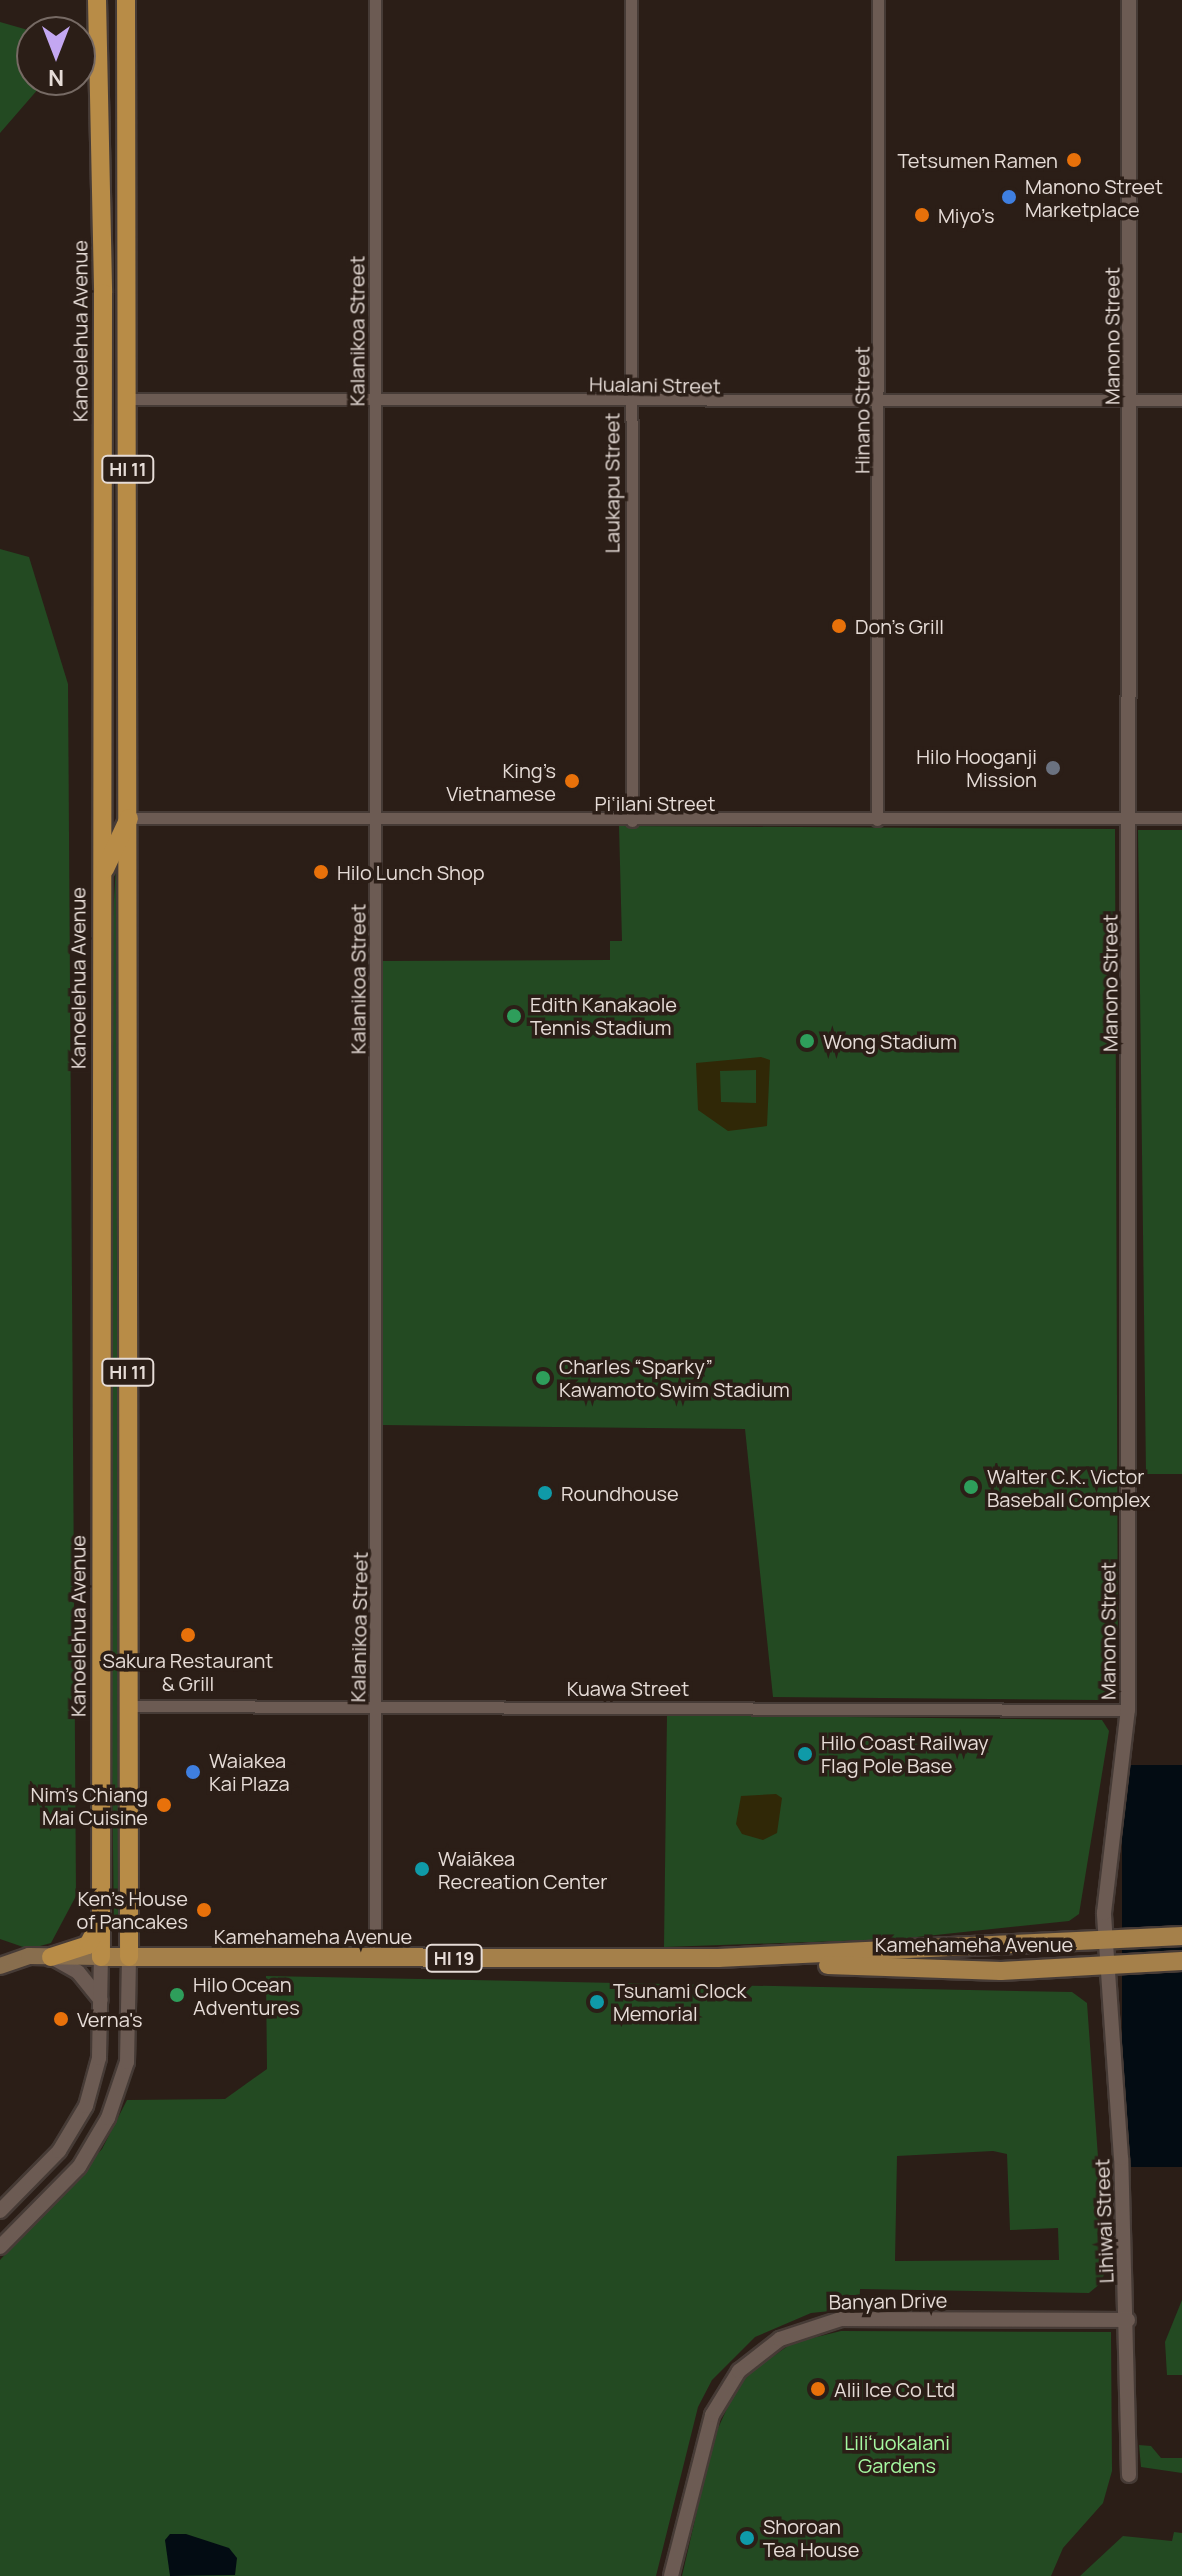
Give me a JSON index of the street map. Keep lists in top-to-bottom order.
{
  "streets": {
    "highway": ["Kanoelehua Avenue", "HI 11"],
    "main road": ["Kamehameha Avenue", "HI 19"],
    "street": [
      "Kalanikoa Street",
      "Manono Street",
      "Hualani Street",
      "Hinano Street",
      "Laukapu Street",
      "Pi‘ilani Street",
      "Kuawa Street",
      "Lihiwai Street",
      "Banyan Drive"
    ]
  },
  "crossings": [
    ["Kanoelehua Avenue", "Kamehameha Avenue"],
    ["Kanoelehua Avenue", "HI 19"],
    ["Kalanikoa Street", "Hualani Street"],
    ["Kalanikoa Street", "Pi‘ilani Street"],
    ["Kalanikoa Street", "Kuawa Street"],
    ["Kalanikoa Street", "Kamehameha Avenue"],
    ["Manono Street", "Hualani Street"],
    ["Manono Street", "Pi‘ilani Street"],
    ["Manono Street", "Kuawa Street"],
    ["Manono Street", "Kamehameha Avenue"],
    ["Manono Street", "Lihiwai Street"],
    ["Hualani Street", "Hinano Street"],
    ["Hualani Street", "HI 11"],
    ["Hualani Street", "Laukapu Street"],
    ["Hinano Street", "Pi‘ilani Street"],
    ["HI 11", "Pi‘ilani Street"],
    ["HI 11", "Kuawa Street"],
    ["HI 11", "Kamehameha Avenue"],
    ["Laukapu Street", "Pi‘ilani Street"],
    ["Kamehameha Avenue", "HI 19"],
    ["Kamehameha Avenue", "Lihiwai Street"],
    ["Lihiwai Street", "Banyan Drive"]
  ],
  "parks": ["Liliʻuokalani Gardens"],
  "places": [
    "Tetsumen Ramen",
    "Manono Street Marketplace",
    "Miyo’s",
    "Don’s Grill",
    "Hilo Hooganji Mission",
    "King’s Vietnamese",
    "Hilo Lunch Shop",
    "Edith Kanakaole Tennis Stadium",
    "Wong Stadium",
    "Charles “Sparky” Kawamoto Swim Stadium",
    "Walter C.K. Victor Baseball Complex",
    "Roundhouse",
    "Sakura Restaurant & Grill",
    "Hilo Coast Railway Flag Pole Base",
    "Waiakea Kai Plaza",
    "Nim's Chiang Mai Cuisine",
    "Waiākea Recreation Center",
    "Ken's House of Pancakes",
    "Hilo Ocean Adventures",
    "Tsunami Clock Memorial",
    "Verna's",
    "Alii Ice Co Ltd",
    "Shoroan Tea House"
  ],
  "north": "bottom"
}
